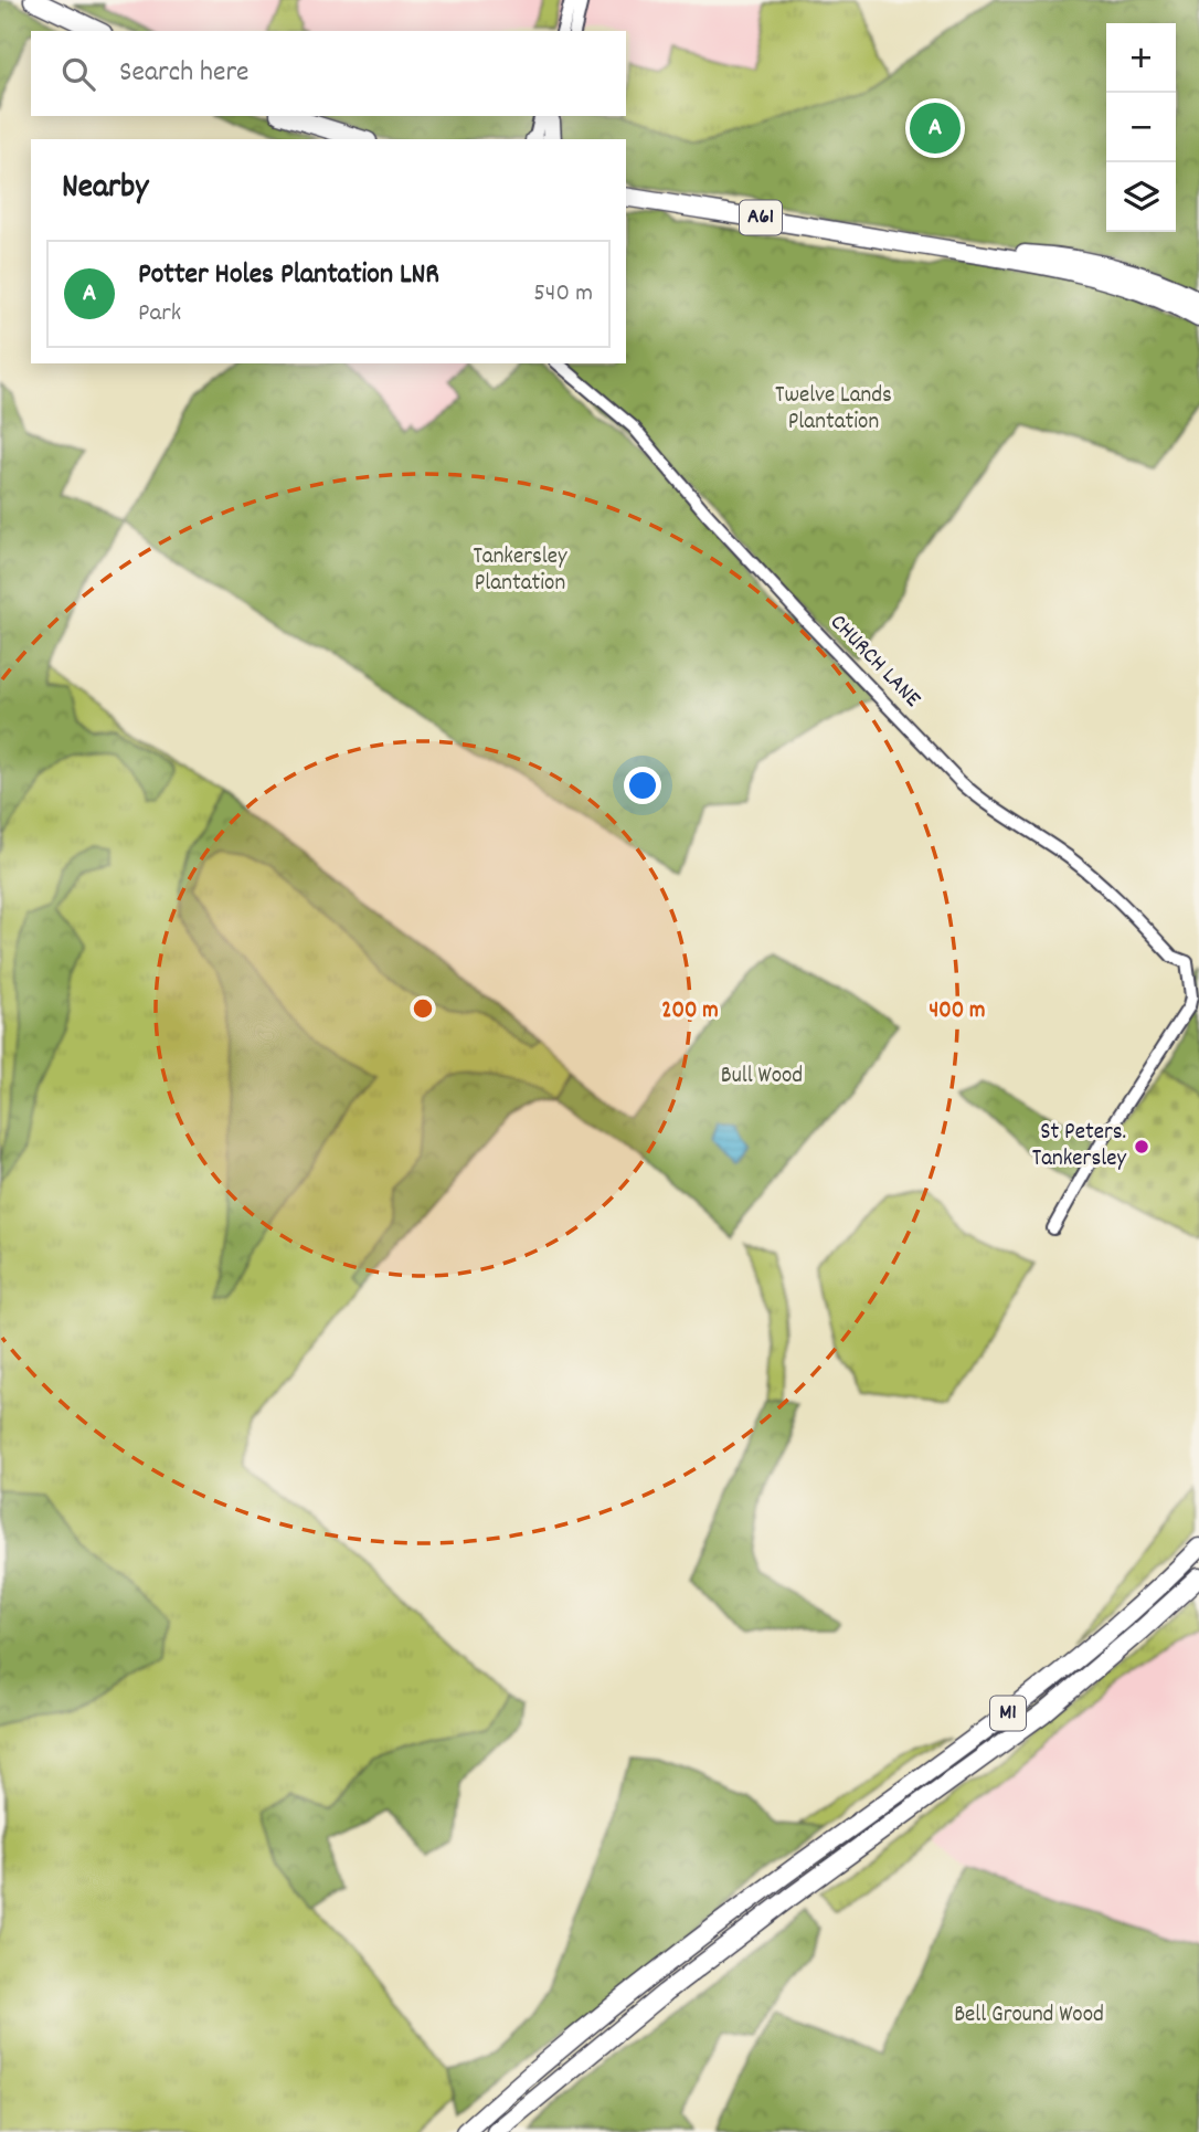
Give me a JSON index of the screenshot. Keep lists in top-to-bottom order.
{
  "streets": {
    "highway": ["A61", "M1"],
    "street": ["CHURCH LANE"]
  },
  "parks": [
    "Twelve Lands Plantation",
    "Tankersley Plantation",
    "Bull Wood",
    "Bell Ground Wood"
  ],
  "places": ["St Peters. Tankersley"],
  "page": {
    "map_buttons": ["+", "−"],
    "search": "Search here",
    "pins": "A",
    "heading": "Nearby",
    "list": [
      {
        "mark": "A",
        "name": "Potter Holes Plantation LNR",
        "note": "Park",
        "value": "540 m"
      }
    ]
  },
  "rings": ["200 m", "400 m"]
}
